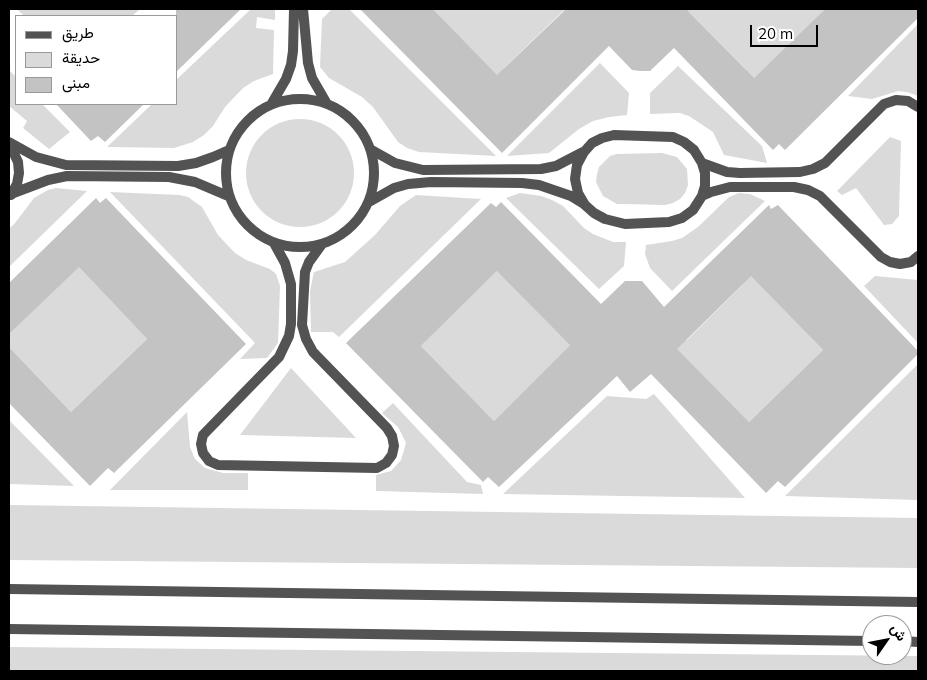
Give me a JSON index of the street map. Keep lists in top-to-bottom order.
{
  "legend": ["طريق", "حديقة", "مبنى"],
  "scale_bar": "20 m",
  "north": "top right"
}
